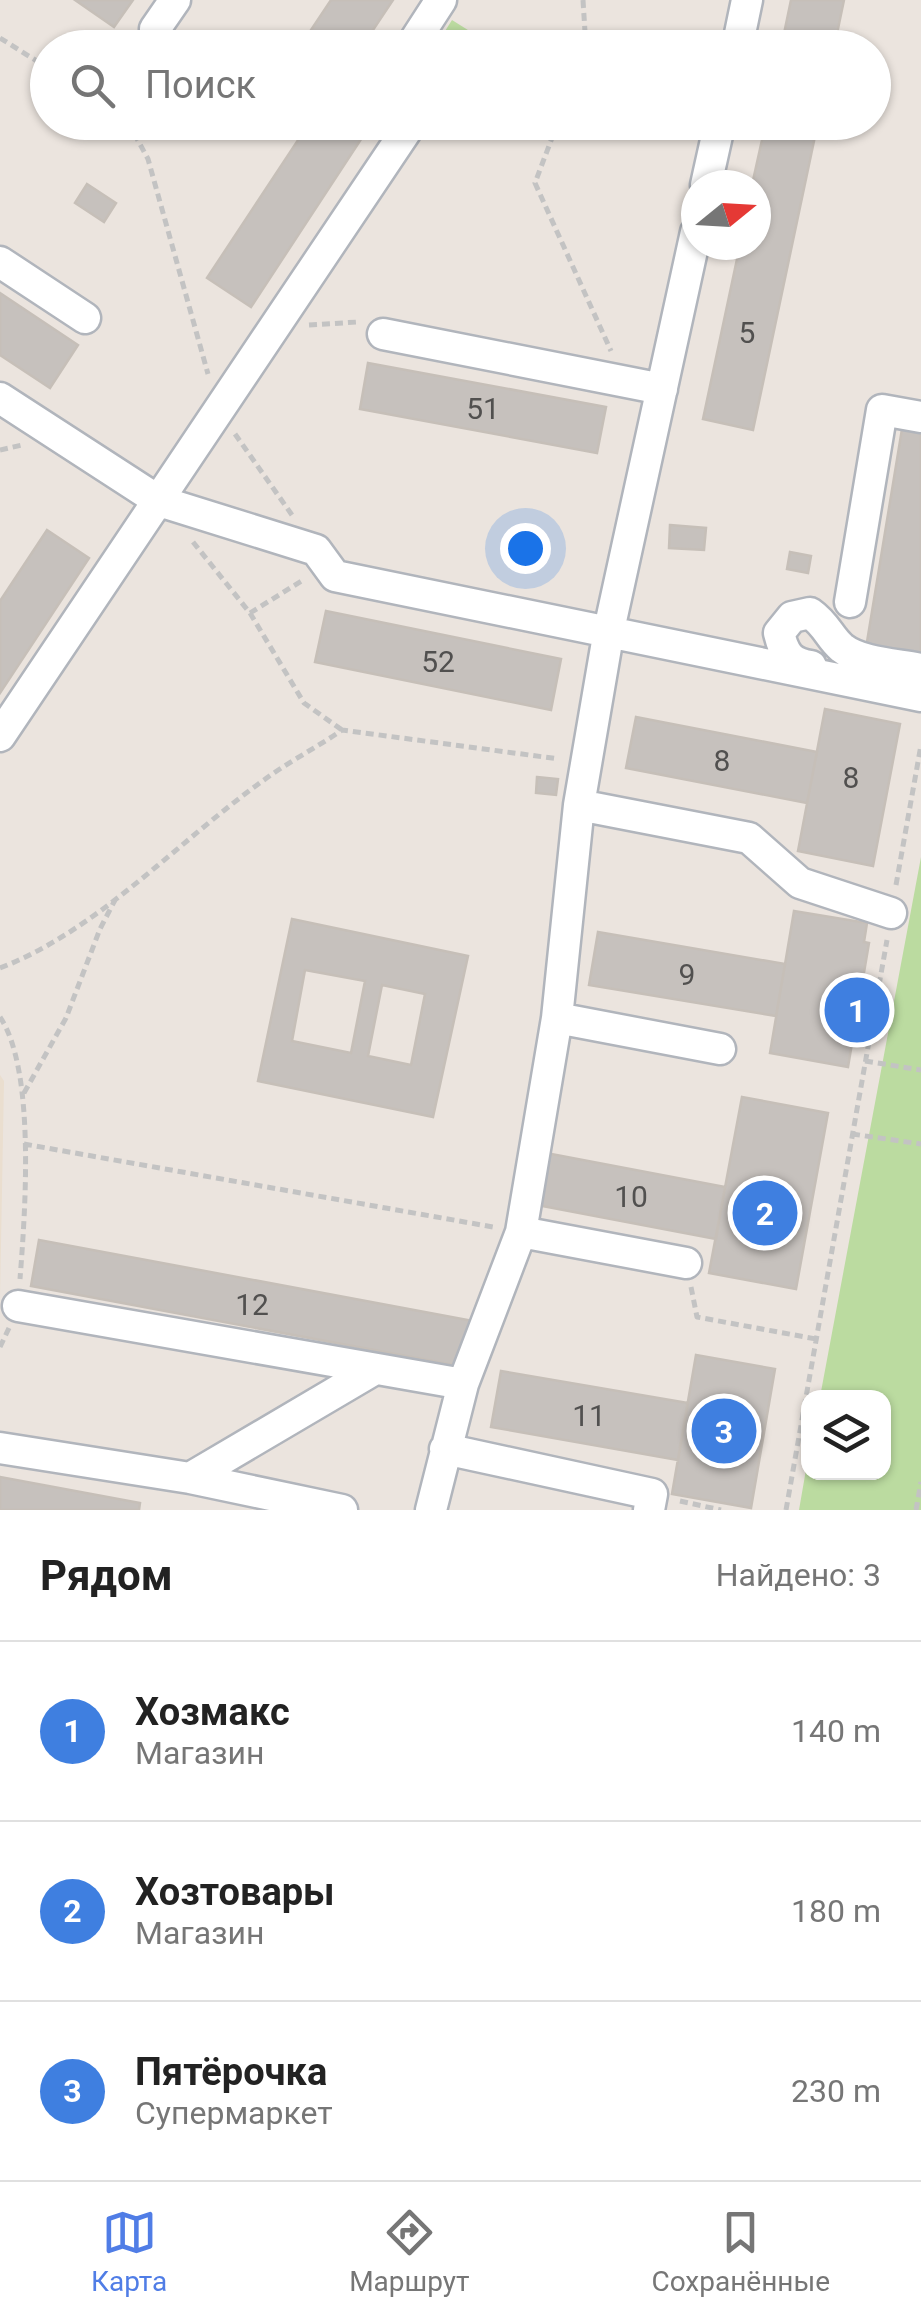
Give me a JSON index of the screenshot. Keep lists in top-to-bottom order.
{
  "house_numbers": [
    "5",
    "51",
    "52",
    "8",
    "8",
    "9",
    "10",
    "12",
    "11"
  ],
  "north": "right",
  "page": {
    "search": "Поиск",
    "pins": ["1", "2", "3"],
    "heading": ["Рядом", "Найдено: 3"],
    "list": [
      {
        "mark": "1",
        "name": "Хозмакс",
        "note": "Магазин",
        "value": "140 m"
      },
      {
        "mark": "2",
        "name": "Хозтовары",
        "note": "Магазин",
        "value": "180 m"
      },
      {
        "mark": "3",
        "name": "Пятёрочка",
        "note": "Супермаркет",
        "value": "230 m"
      }
    ],
    "nav": ["Карта", "Маршрут", "Сохранённые"]
  }
}
